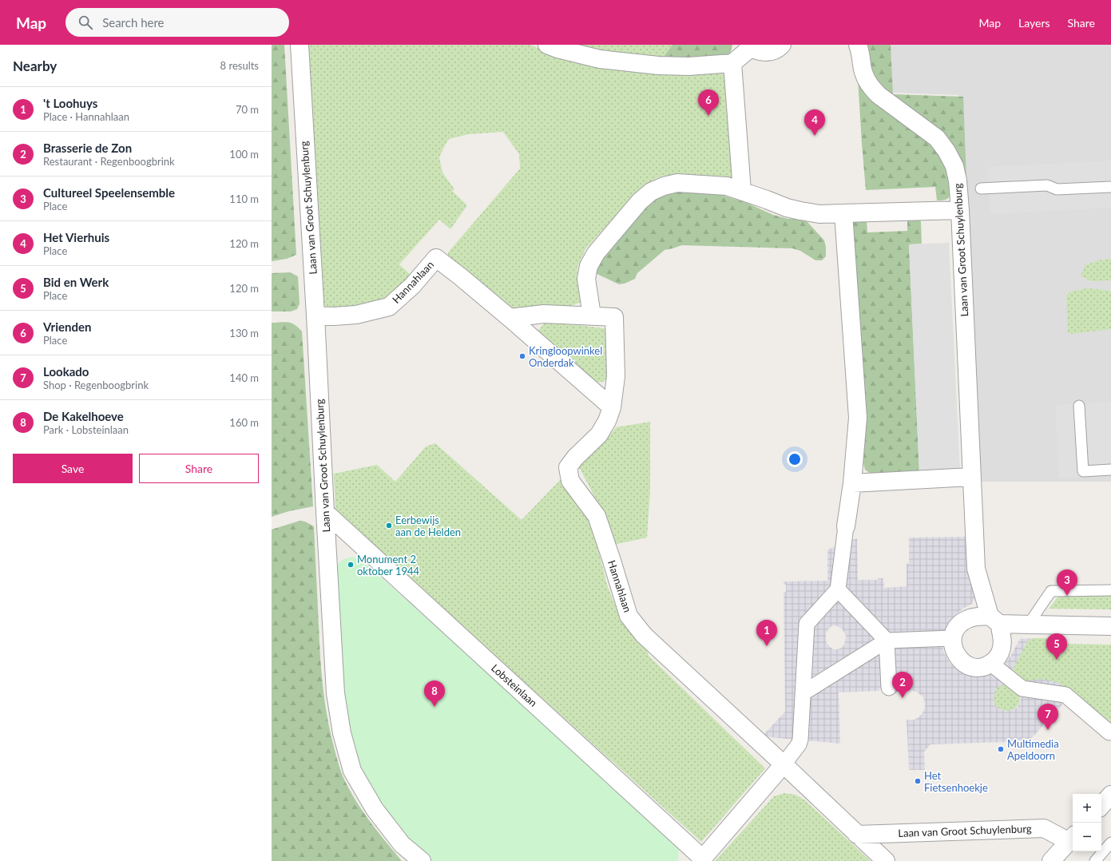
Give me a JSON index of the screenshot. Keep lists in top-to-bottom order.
{
  "streets": {
    "street": ["Laan van Groot Schuylenburg", "Hannahlaan", "Lobsteinlaan"]
  },
  "crossings": [
    ["Laan van Groot Schuylenburg", "Hannahlaan"],
    ["Laan van Groot Schuylenburg", "Lobsteinlaan"]
  ],
  "places": [
    "Kringloopwinkel Onderdak",
    "Eerbewijs aan de Helden",
    "Monument 2 oktober 1944",
    "Multimedia Apeldoorn",
    "Het Fietsenhoekje"
  ],
  "page": {
    "header": "Map",
    "search": "Search here",
    "nav": ["Map", "Layers", "Share"],
    "heading": ["Nearby", "8 results"],
    "list": [
      {
        "mark": "1",
        "name": "'t Loohuys",
        "note": "Place · Hannahlaan",
        "value": "70 m"
      },
      {
        "mark": "2",
        "name": "Brasserie de Zon",
        "note": "Restaurant · Regenboogbrink",
        "value": "100 m"
      },
      {
        "mark": "3",
        "name": "Cultureel Speelensemble",
        "note": "Place",
        "value": "110 m"
      },
      {
        "mark": "4",
        "name": "Het Vierhuis",
        "note": "Place",
        "value": "120 m"
      },
      {
        "mark": "5",
        "name": "Bid en Werk",
        "note": "Place",
        "value": "120 m"
      },
      {
        "mark": "6",
        "name": "Vrienden",
        "note": "Place",
        "value": "130 m"
      },
      {
        "mark": "7",
        "name": "Lookado",
        "note": "Shop · Regenboogbrink",
        "value": "140 m"
      },
      {
        "mark": "8",
        "name": "De Kakelhoeve",
        "note": "Park · Lobsteinlaan",
        "value": "160 m"
      }
    ],
    "pins": [
      "6",
      "4",
      "3",
      "1",
      "5",
      "2",
      "8",
      "7"
    ],
    "buttons": ["Save", "Share"],
    "map_buttons": ["+", "−"]
  }
}
